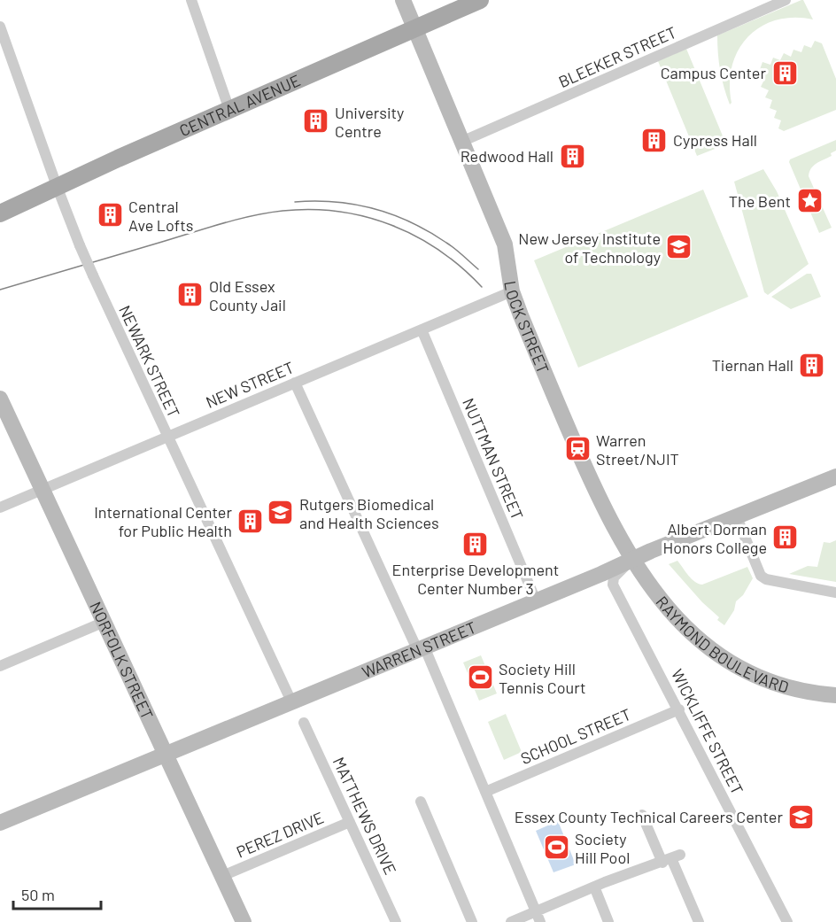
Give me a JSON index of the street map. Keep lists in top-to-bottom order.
{
  "streets": {
    "main road": [
      "CENTRAL AVENUE",
      "LOCK STREET",
      "RAYMOND BOULEVARD",
      "WARREN STREET",
      "NORFOLK STREET"
    ],
    "street": [
      "BLEEKER STREET",
      "NEWARK STREET",
      "NEW STREET",
      "NUTTMAN STREET",
      "WICKLIFFE STREET",
      "SCHOOL STREET",
      "MATTHEWS DRIVE",
      "PEREZ DRIVE"
    ]
  },
  "crossings": [
    ["BLEEKER STREET", "LOCK STREET"],
    ["CENTRAL AVENUE", "LOCK STREET"],
    ["CENTRAL AVENUE", "NEWARK STREET"],
    ["LOCK STREET", "NEW STREET"],
    ["LOCK STREET", "RAYMOND BOULEVARD"],
    ["LOCK STREET", "WARREN STREET"],
    ["LOCK STREET", "WICKLIFFE STREET"],
    ["NEWARK STREET", "NEW STREET"],
    ["NEWARK STREET", "WARREN STREET"],
    ["NEW STREET", "NUTTMAN STREET"],
    ["NEW STREET", "NORFOLK STREET"],
    ["NUTTMAN STREET", "WARREN STREET"],
    ["RAYMOND BOULEVARD", "WARREN STREET"],
    ["RAYMOND BOULEVARD", "WICKLIFFE STREET"],
    ["WARREN STREET", "NORFOLK STREET"],
    ["WARREN STREET", "WICKLIFFE STREET"],
    ["NORFOLK STREET", "PEREZ DRIVE"],
    ["WICKLIFFE STREET", "SCHOOL STREET"],
    ["MATTHEWS DRIVE", "PEREZ DRIVE"]
  ],
  "places": {
    "building": [
      "Campus Center",
      "University Centre",
      "Cypress Hall",
      "Redwood Hall",
      "Central Ave Lofts",
      "Old Essex County Jail",
      "Tiernan Hall",
      "International Center for Public Health",
      "Albert Dorman Honors College",
      "Enterprise Development Center Number 3"
    ],
    "place": ["The Bent"],
    "school or university": ["New Jersey Institute of Technology", "Rutgers Biomedical and Health Sciences", "Essex County Technical Careers Center"],
    "station": ["Warren Street/NJIT"],
    "sports": ["Society Hill Tennis Court", "Society Hill Pool"]
  },
  "scale_bar": "50 m"
}
